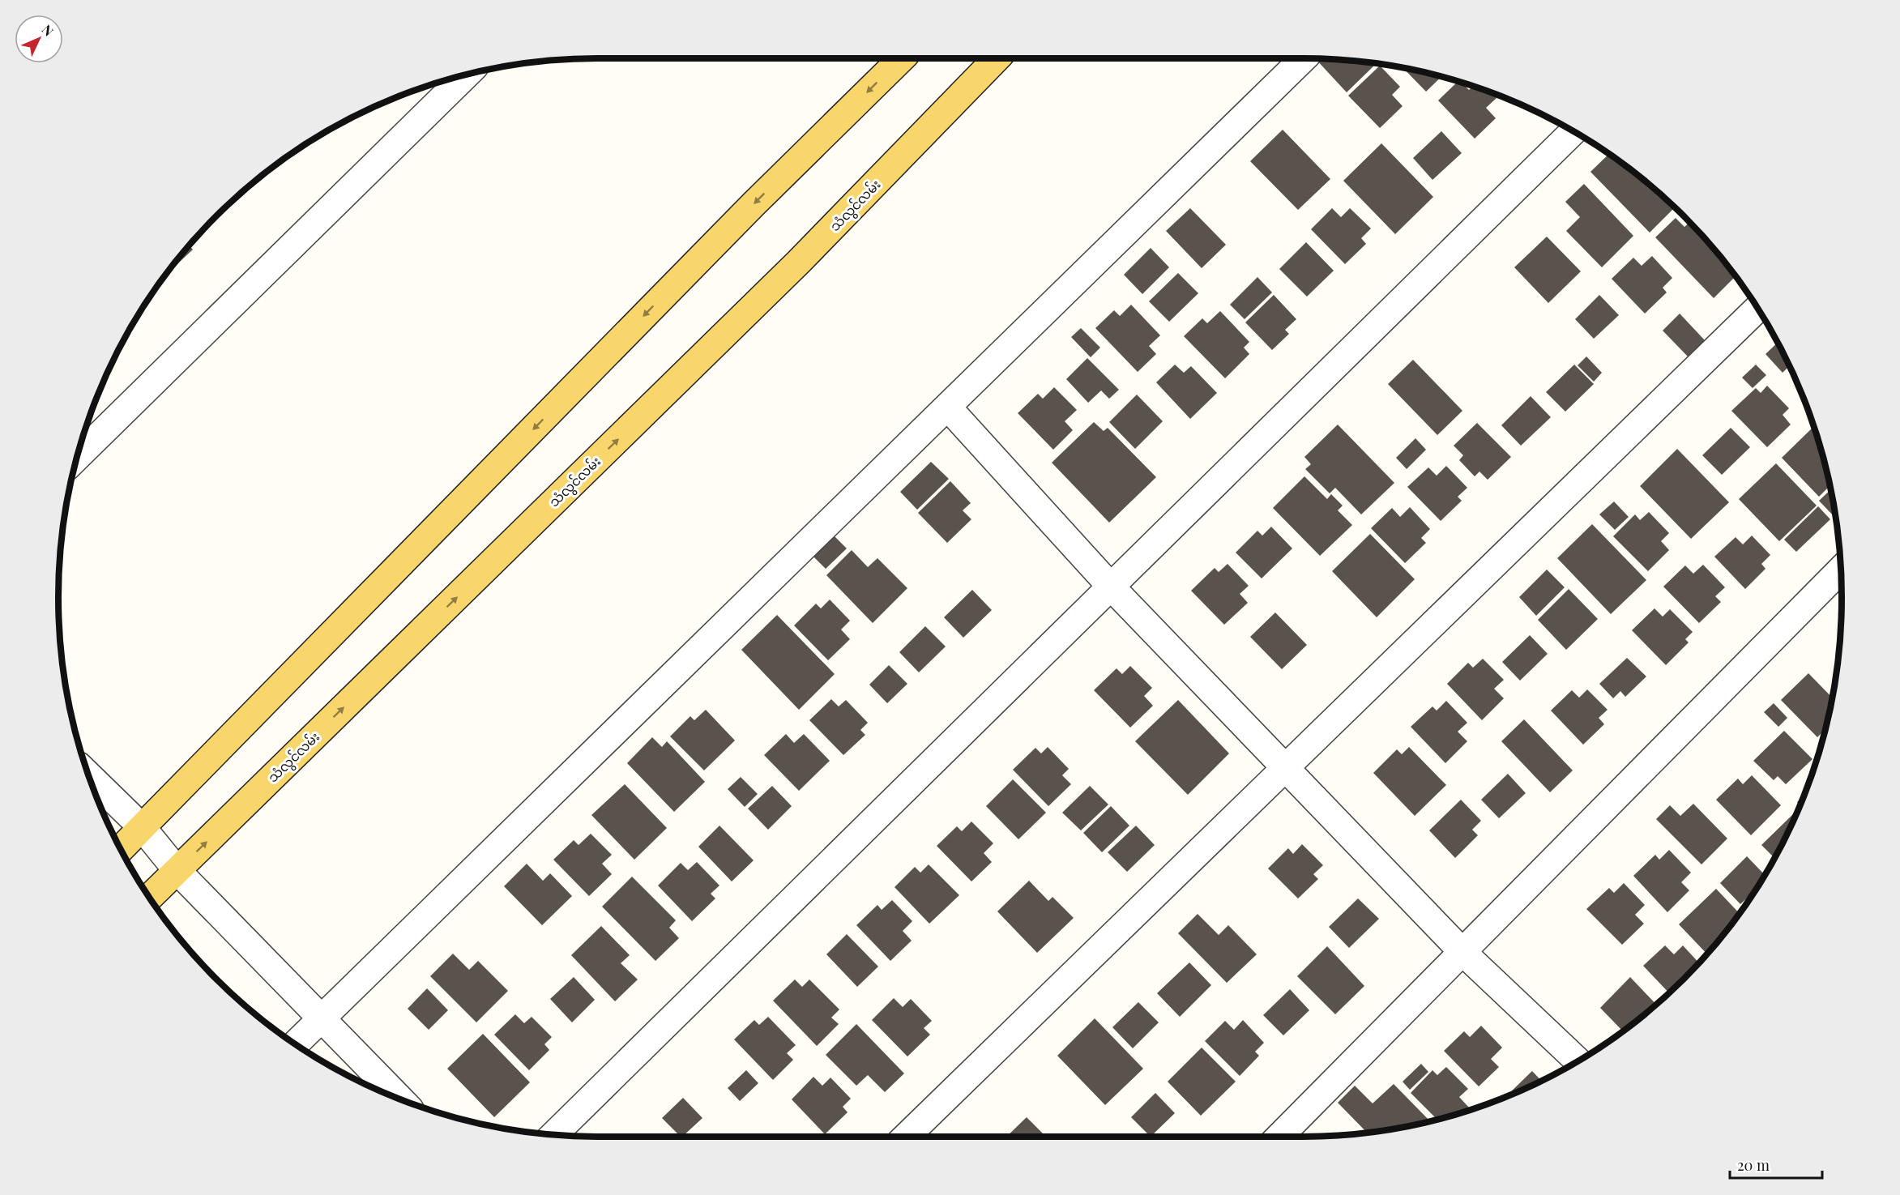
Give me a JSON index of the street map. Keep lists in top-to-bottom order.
{
  "streets": {
    "main road": ["သံလွင်လမ်း"]
  },
  "scale_bar": "20 m",
  "north": "top right"
}
